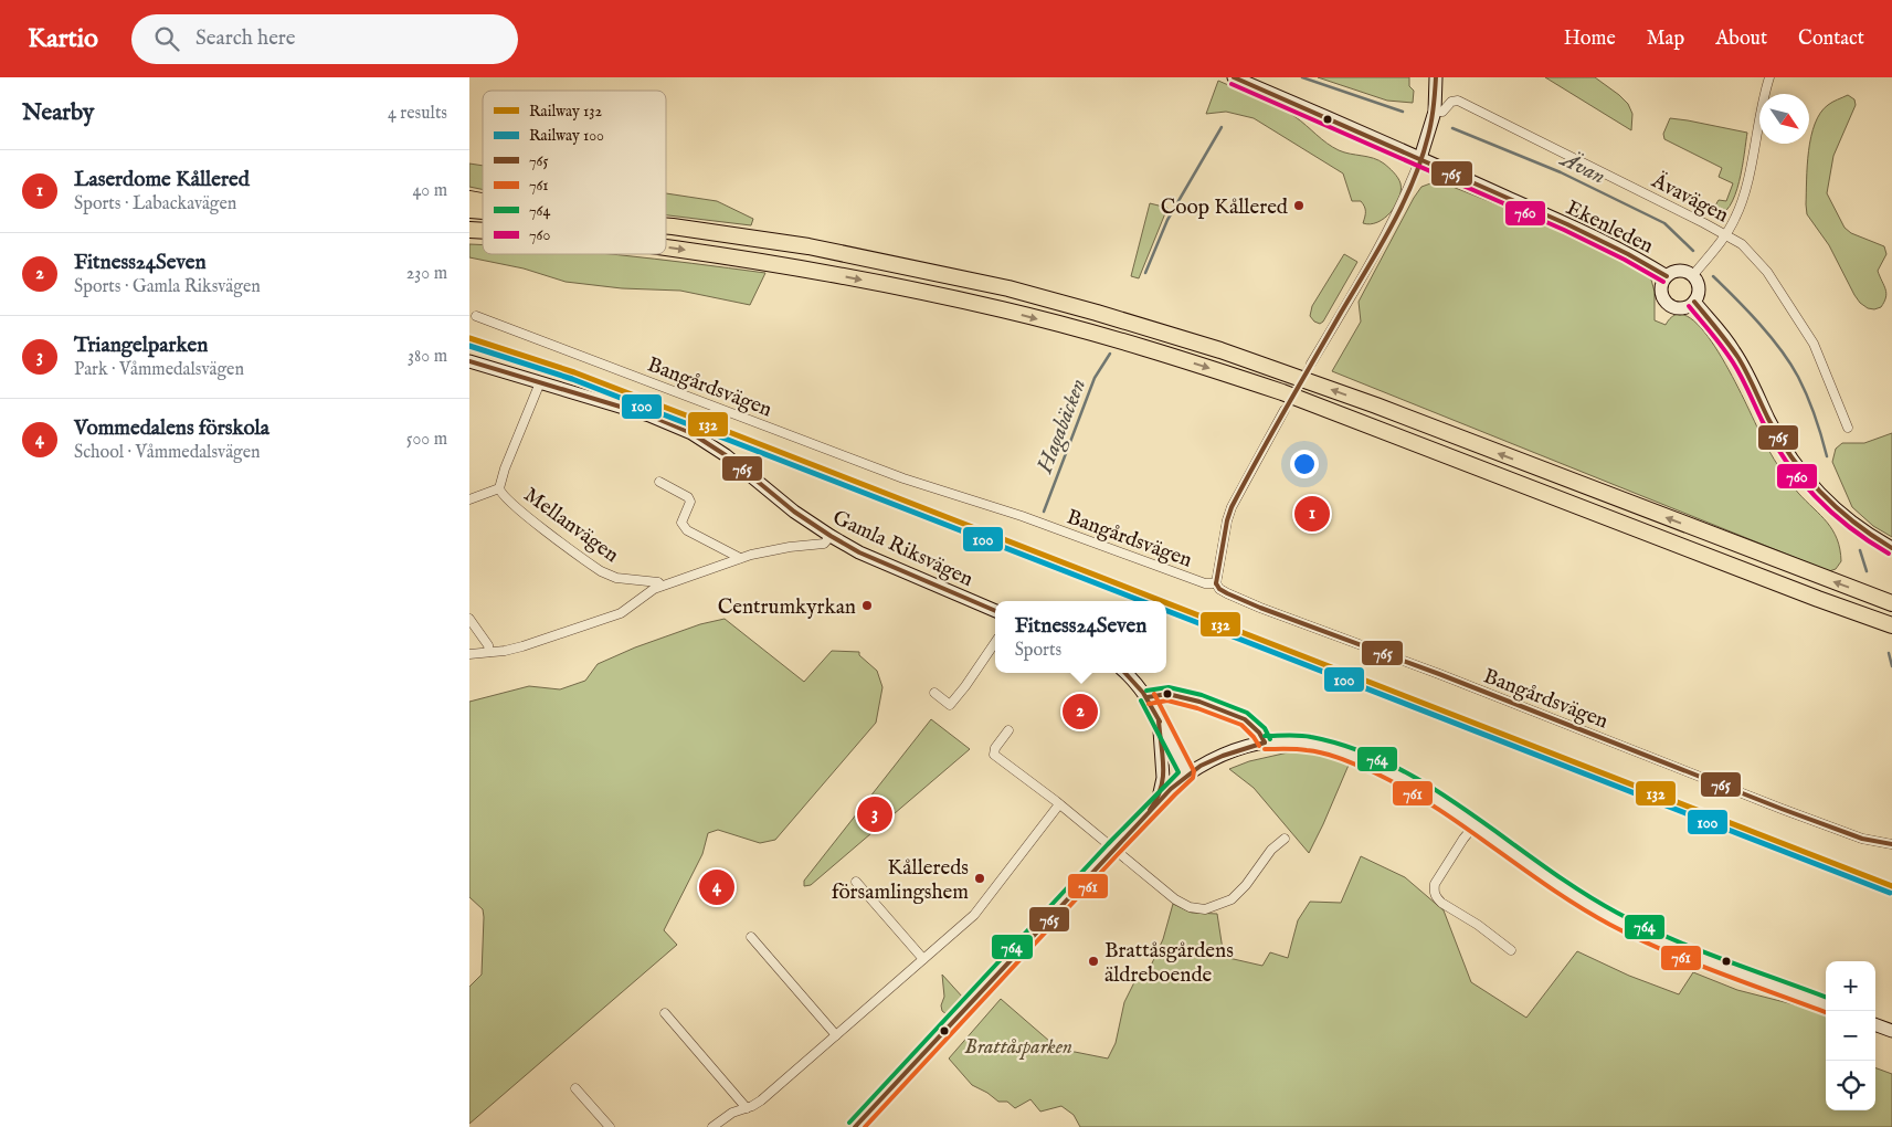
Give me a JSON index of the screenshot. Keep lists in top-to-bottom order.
{
  "streets": {
    "street": [
      "Ävavägen",
      "Ekenleden",
      "Bangårdsvägen",
      "Mellanvägen",
      "Gamla Riksvägen"
    ]
  },
  "water": ["Ävan", "Hagabäcken"],
  "parks": ["Brattåsparken"],
  "places": [
    "Coop Kållered",
    "Centrumkyrkan",
    "Kållereds församlingshem",
    "Brattåsgårdens äldreboende"
  ],
  "lines": [
    "transit line 765",
    "transit line 760",
    "rail line 132",
    "rail line 100",
    "transit line 764",
    "transit line 761"
  ],
  "legend": [
    "Railway 132",
    "Railway 100",
    "765",
    "761",
    "764",
    "760"
  ],
  "north": "bottom right",
  "page": {
    "header": "Kartio",
    "search": "Search here",
    "nav": [
      "Home",
      "Map",
      "About",
      "Contact"
    ],
    "heading": ["Nearby", "4 results"],
    "list": [
      {
        "mark": "1",
        "name": "Laserdome Kållered",
        "note": "Sports · Labackavägen",
        "value": "40 m"
      },
      {
        "mark": "2",
        "name": "Fitness24Seven",
        "note": "Sports · Gamla Riksvägen",
        "value": "230 m"
      },
      {
        "mark": "3",
        "name": "Triangelparken",
        "note": "Park · Våmmedalsvägen",
        "value": "380 m"
      },
      {
        "mark": "4",
        "name": "Vommedalens förskola",
        "note": "School · Våmmedalsvägen",
        "value": "500 m"
      }
    ],
    "pins": [
      "1",
      "2",
      "3",
      "4"
    ],
    "popup": ["Fitness24Seven", "Sports"],
    "map_buttons": ["+", "−"]
  }
}
